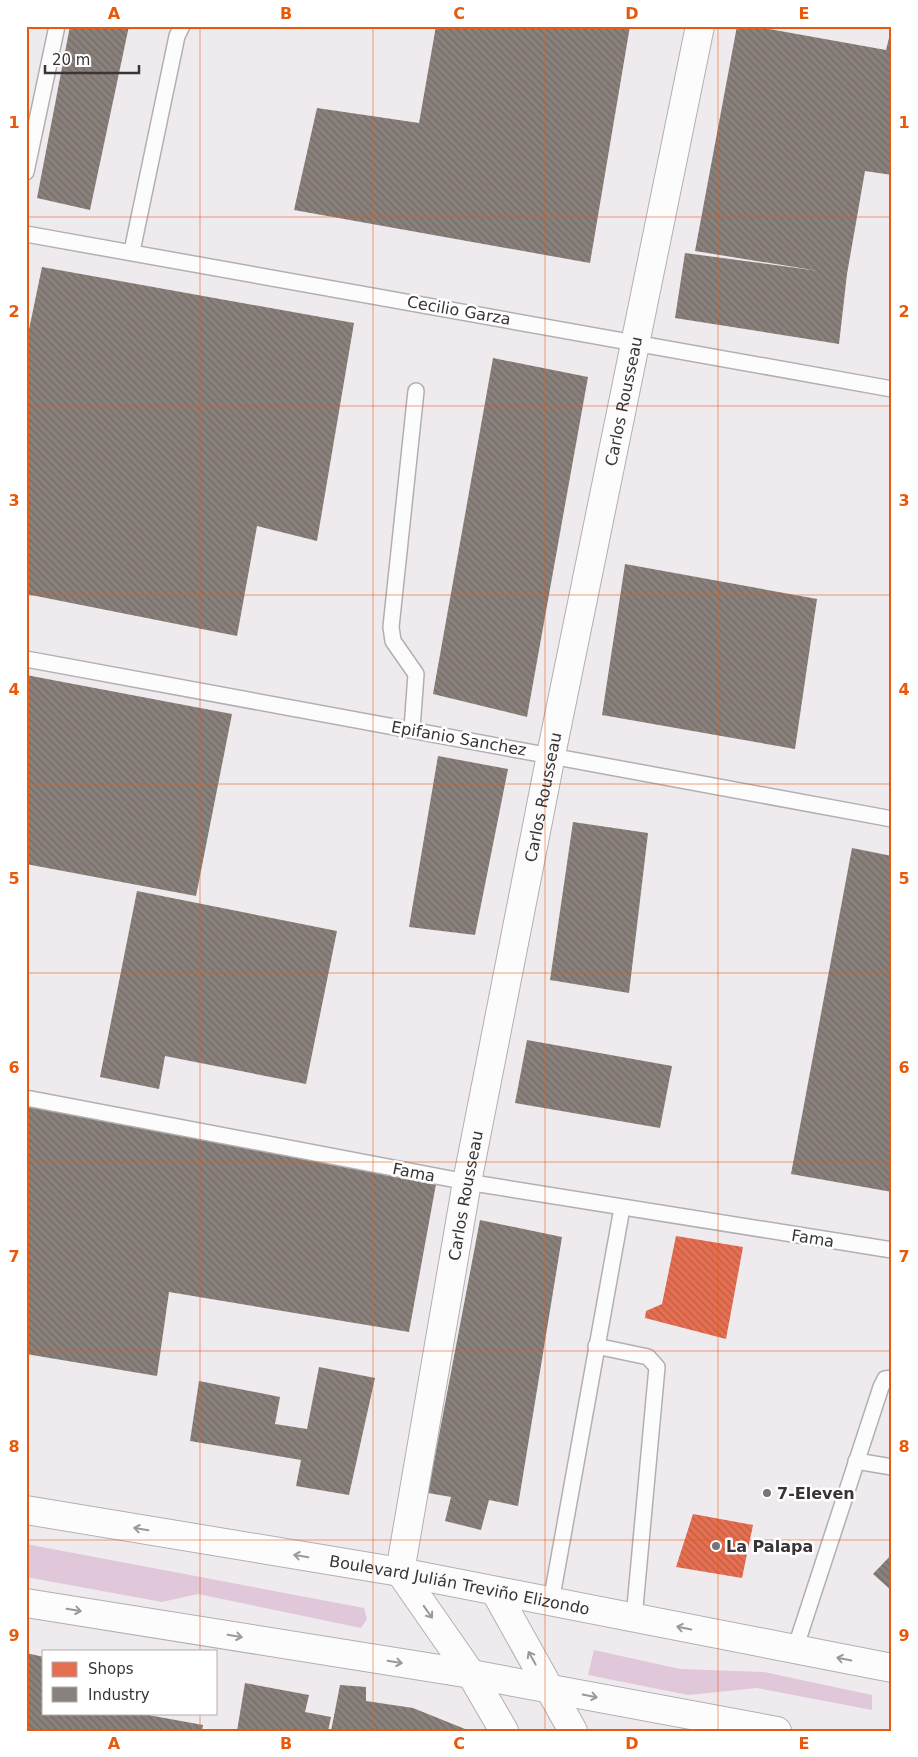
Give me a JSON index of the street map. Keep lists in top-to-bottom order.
{
  "streets": {
    "street": ["Carlos Rousseau", "Boulevard Julián Treviño Elizondo"],
    "lane": ["Cecilio Garza", "Epifanio Sanchez", "Fama"]
  },
  "crossings": [
    ["Cecilio Garza", "Carlos Rousseau"],
    ["Carlos Rousseau", "Epifanio Sanchez"],
    ["Carlos Rousseau", "Fama"],
    ["Carlos Rousseau", "Boulevard Julián Treviño Elizondo"]
  ],
  "places": ["7-Eleven", "La Palapa"],
  "legend": ["Shops", "Industry"],
  "scale_bar": "20 m",
  "grid": {
    "columns": [
      "A",
      "B",
      "C",
      "D",
      "E"
    ],
    "rows": [
      "1",
      "2",
      "3",
      "4",
      "5",
      "6",
      "7",
      "8",
      "9"
    ]
  }
}
